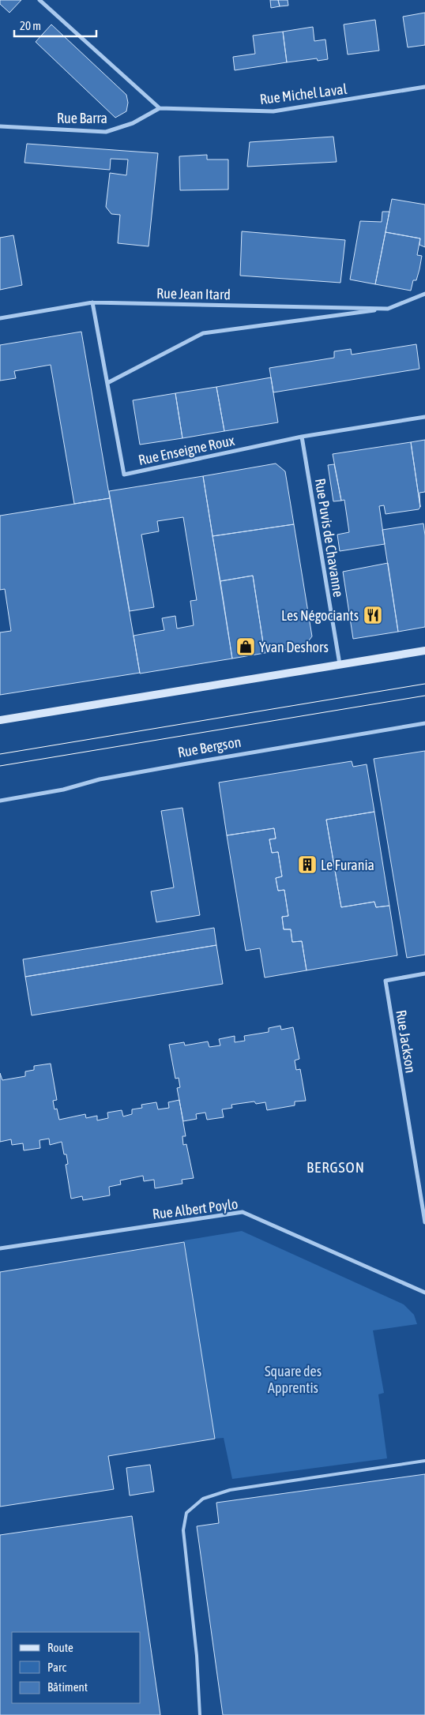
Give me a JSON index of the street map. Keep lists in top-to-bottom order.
{
  "streets": {
    "street": [
      "Rue Michel Laval",
      "Rue Barra",
      "Rue Jean Itard",
      "Rue Enseigne Roux",
      "Rue Puvis de Chavanne",
      "Rue Bergson",
      "Rue Jackson",
      "Rue Albert Poylo"
    ]
  },
  "crossings": [
    ["Rue Michel Laval", "Rue Barra"],
    ["Rue Jean Itard", "Rue Enseigne Roux"],
    ["Rue Enseigne Roux", "Rue Puvis de Chavanne"]
  ],
  "districts": ["BERGSON"],
  "parks": ["Square des Apprentis"],
  "places": {
    "restaurant": ["Les Négociants"],
    "shop": ["Yvan Deshors"],
    "building": ["Le Furania"]
  },
  "legend": ["Route", "Parc", "Bâtiment"],
  "scale_bar": "20 m"
}
